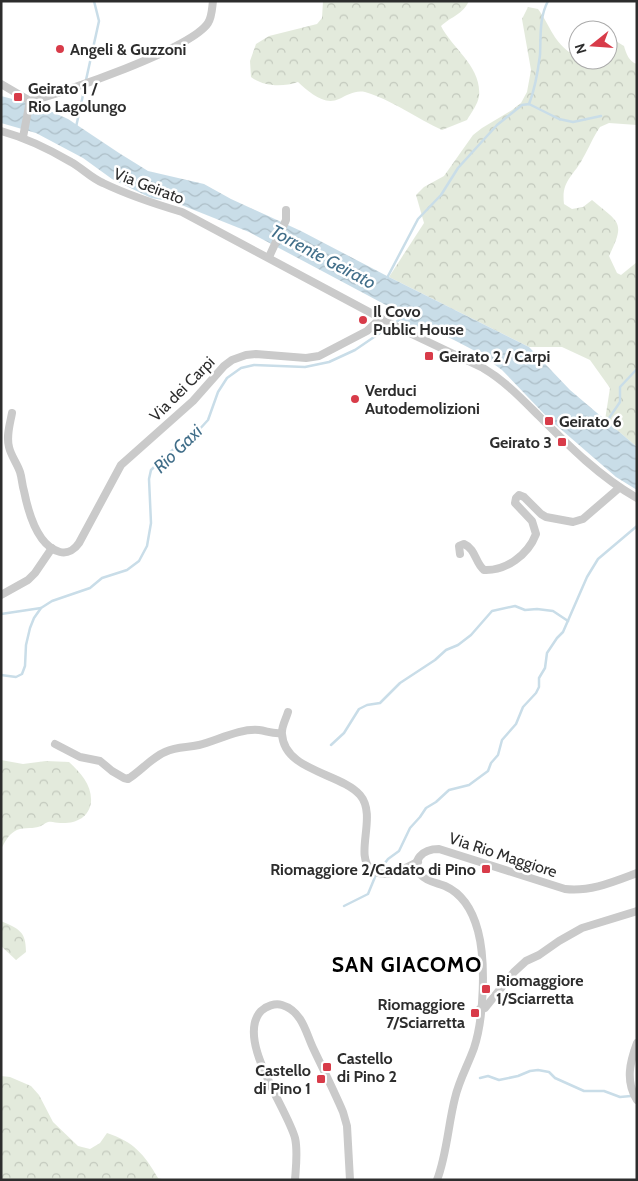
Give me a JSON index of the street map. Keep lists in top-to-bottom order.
{
  "streets": {
    "street": ["Via Geirato", "Via dei Carpi", "Via Rio Maggiore"]
  },
  "crossings": [
    ["Via Geirato", "Via dei Carpi"]
  ],
  "districts": ["SAN GIACOMO"],
  "water": ["Torrente Geirato", "Rio Gaxi"],
  "places": {
    "other": ["Angeli & Guzzoni", "Il Covo Public House", "Verduci Autodemolizioni"],
    "transit": [
      "Geirato 1 / Rio Lagolungo",
      "Geirato 2 / Carpi",
      "Geirato 6",
      "Geirato 3",
      "Riomaggiore 2/Cadato di Pino",
      "Riomaggiore 1/Sciarretta",
      "Riomaggiore 7/Sciarretta",
      "Castello di Pino 2",
      "Castello di Pino 1"
    ]
  },
  "north": "left"
}
